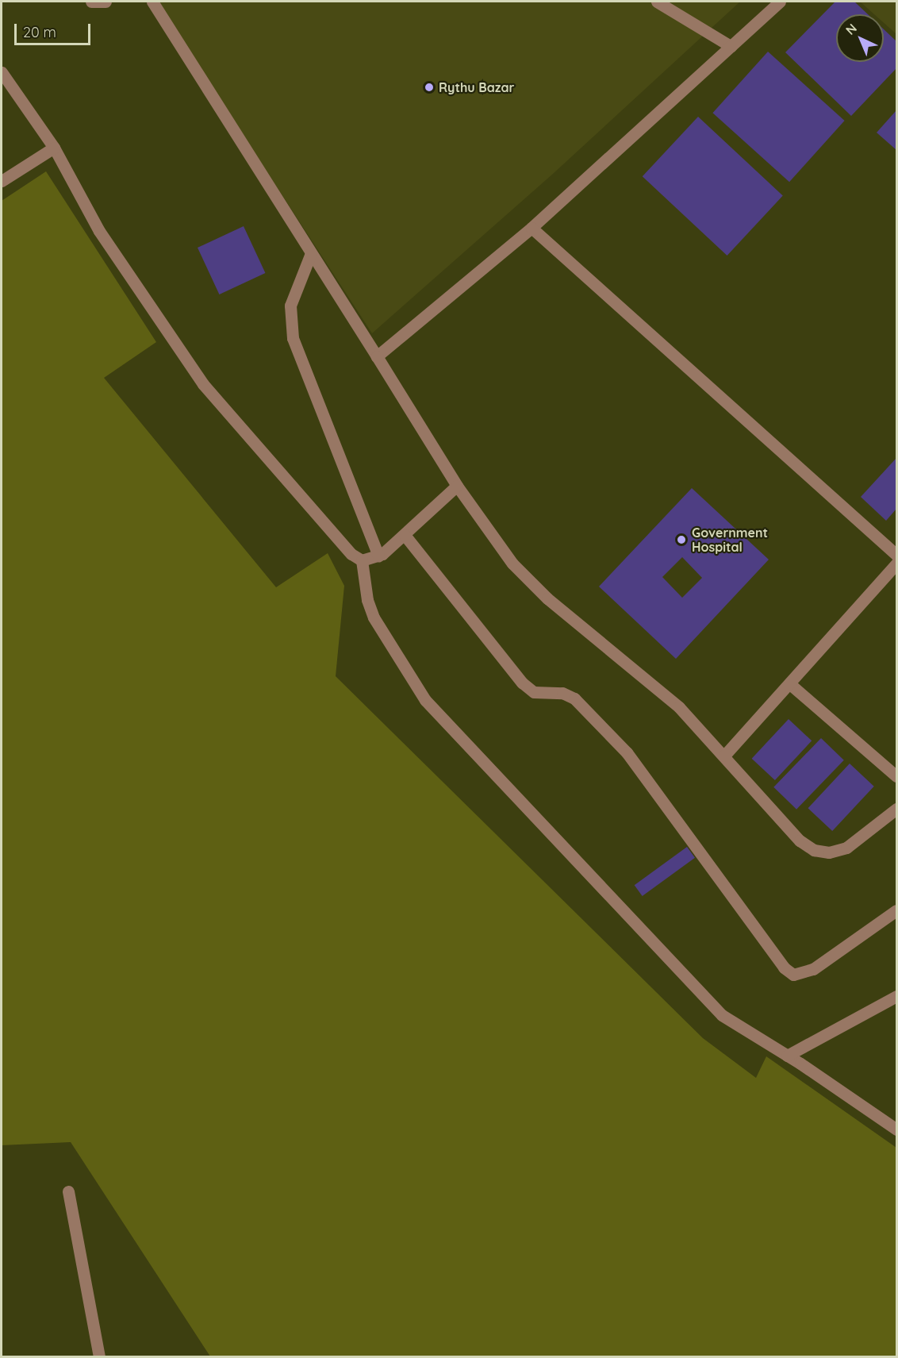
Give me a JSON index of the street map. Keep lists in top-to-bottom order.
{
  "places": ["Rythu Bazar", "Government Hospital"],
  "scale_bar": "20 m",
  "north": "top left"
}
